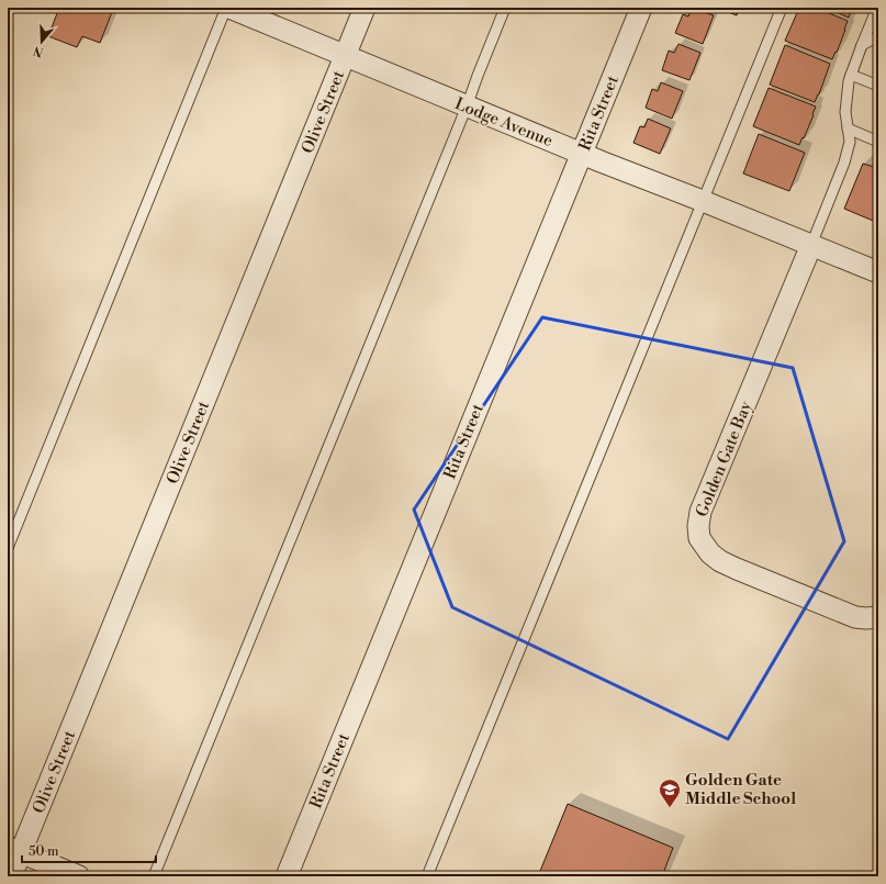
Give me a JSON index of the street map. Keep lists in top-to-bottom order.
{
  "streets": {
    "street": [
      "Olive Street",
      "Rita Street",
      "Lodge Avenue",
      "Golden Gate Bay"
    ]
  },
  "crossings": [
    ["Olive Street", "Lodge Avenue"],
    ["Rita Street", "Lodge Avenue"],
    ["Lodge Avenue", "Golden Gate Bay"]
  ],
  "places": {
    "school or university": ["Golden Gate Middle School"]
  },
  "scale_bar": "50 m",
  "north": "bottom"
}
